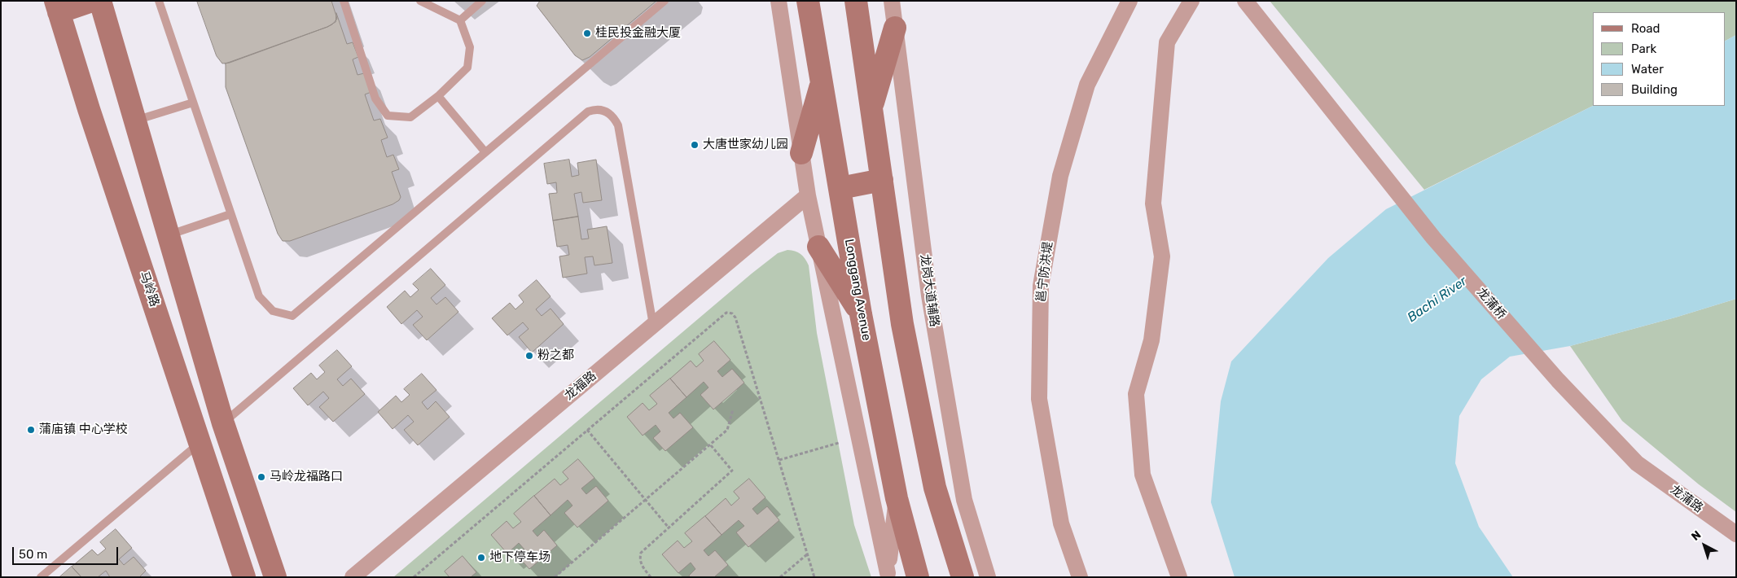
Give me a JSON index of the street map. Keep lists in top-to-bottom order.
{
  "streets": {
    "main road": ["马岭路", "Longgang Avenue"],
    "street": [
      "邕宁防洪堤",
      "龙岗大道辅路",
      "龙蒲桥",
      "龙福路",
      "龙蒲路"
    ]
  },
  "crossings": [
    ["龙蒲桥", "龙蒲路"]
  ],
  "water": ["Bachi River"],
  "places": [
    "桂民投金融大厦",
    "大唐世家幼儿园",
    "粉之都",
    "蒲庙镇 中心学校",
    "马岭龙福路口",
    "地下停车场"
  ],
  "legend": [
    "Road",
    "Park",
    "Water",
    "Building"
  ],
  "scale_bar": "50 m",
  "north": "top left"
}
